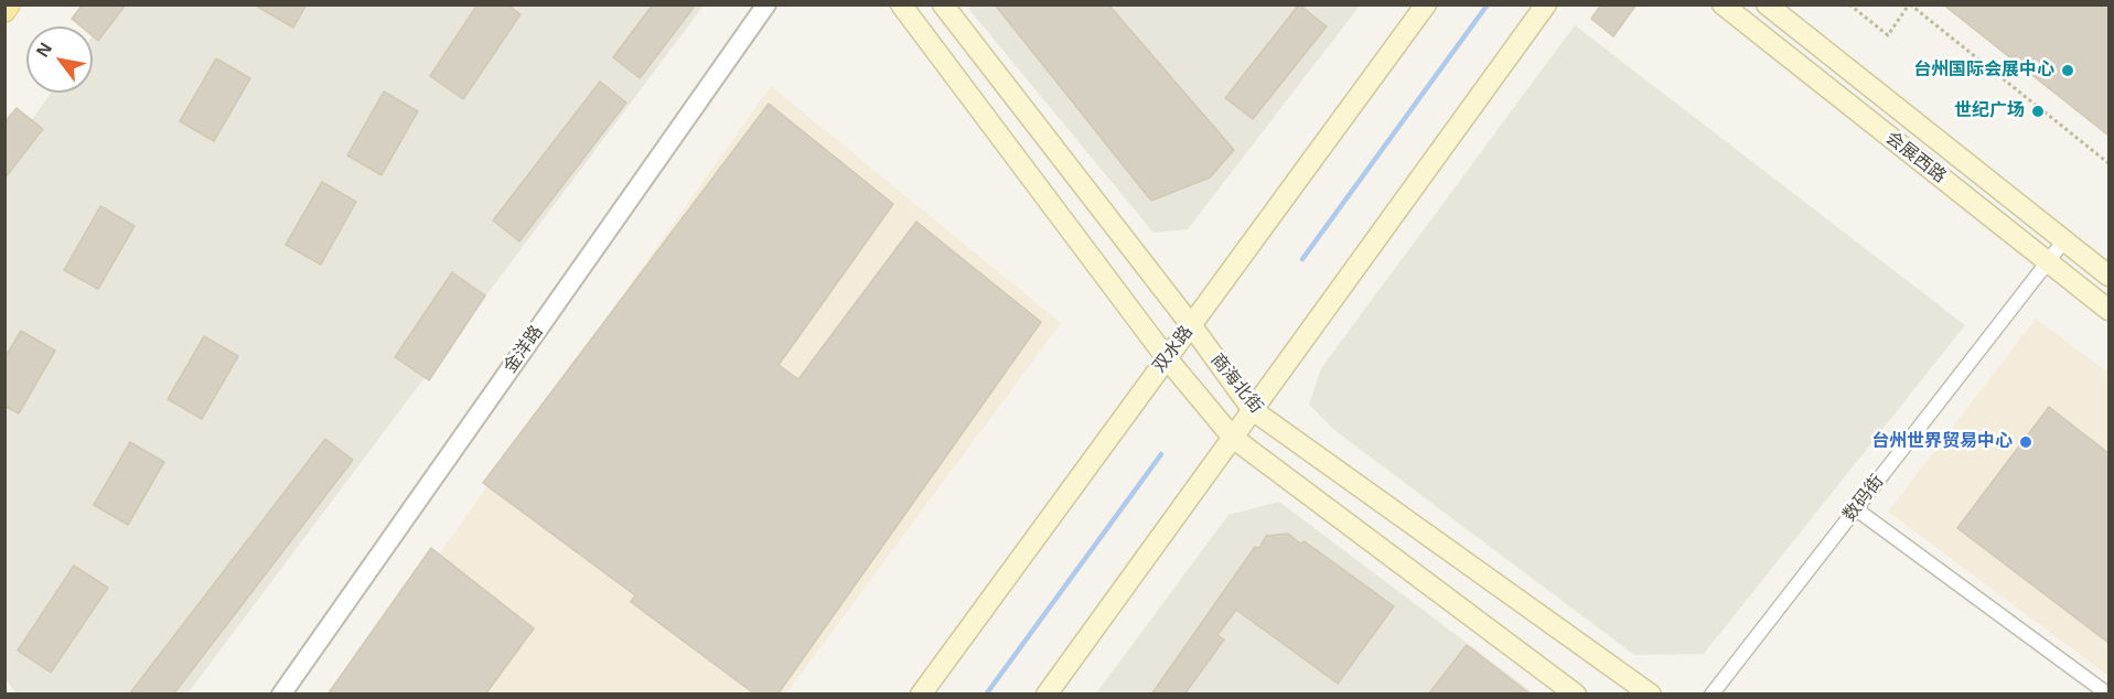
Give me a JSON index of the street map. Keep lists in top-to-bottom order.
{
  "streets": {
    "main road": ["会展西路", "双水路", "商海北街"],
    "street": ["金洋路", "数码街"]
  },
  "crossings": [
    ["会展西路", "数码街"],
    ["双水路", "商海北街"]
  ],
  "places": ["台州国际会展中心", "世纪广场", "台州世界贸易中心"],
  "north": "top left"
}
